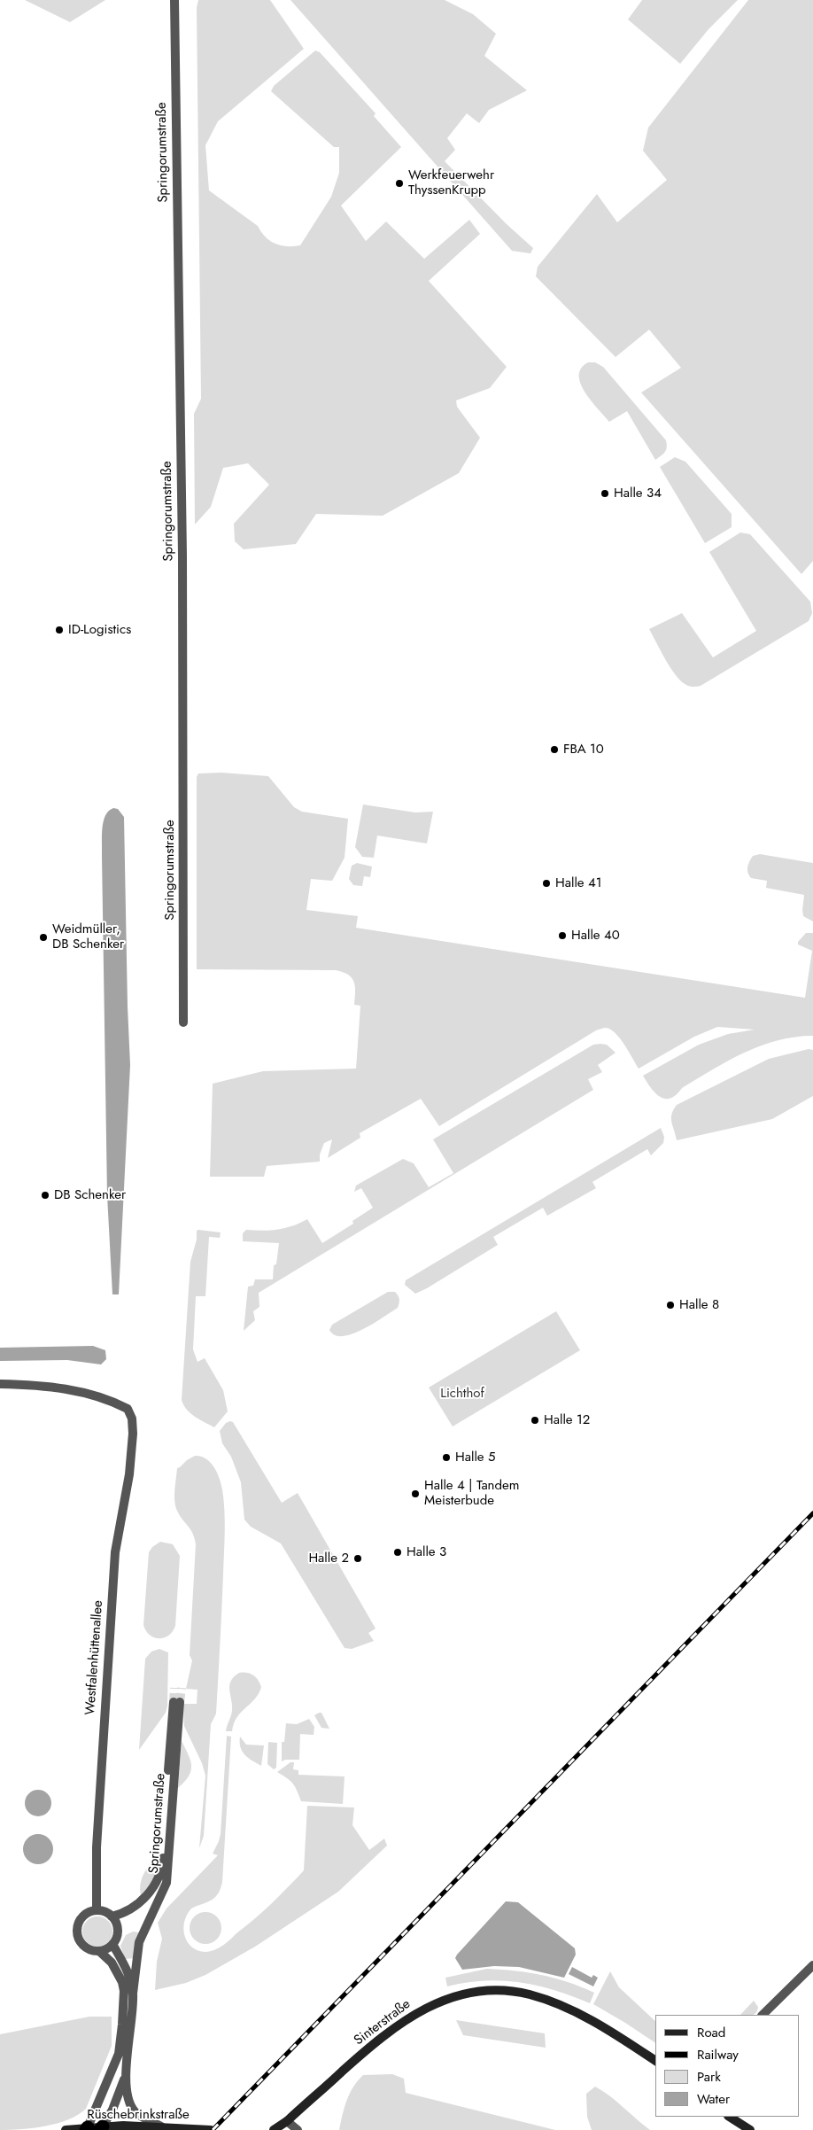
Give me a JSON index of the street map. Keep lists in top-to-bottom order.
{
  "streets": {
    "street": [
      "Springorumstraße",
      "Westfalenhüttenallee",
      "Sinterstraße",
      "Rüschebrinkstraße"
    ]
  },
  "crossings": [
    ["Springorumstraße", "Westfalenhüttenallee"]
  ],
  "parks": ["Lichthof"],
  "places": [
    "Werkfeuerwehr ThyssenKrupp",
    "Halle 34",
    "ID-Logistics",
    "FBA 10",
    "Halle 41",
    "Halle 40",
    "Weidmüller, DB Schenker",
    "DB Schenker",
    "Halle 8",
    "Halle 12",
    "Halle 5",
    "Halle 4 | Tandem Meisterbude",
    "Halle 3",
    "Halle 2"
  ],
  "legend": [
    "Road",
    "Railway",
    "Park",
    "Water"
  ]
}
